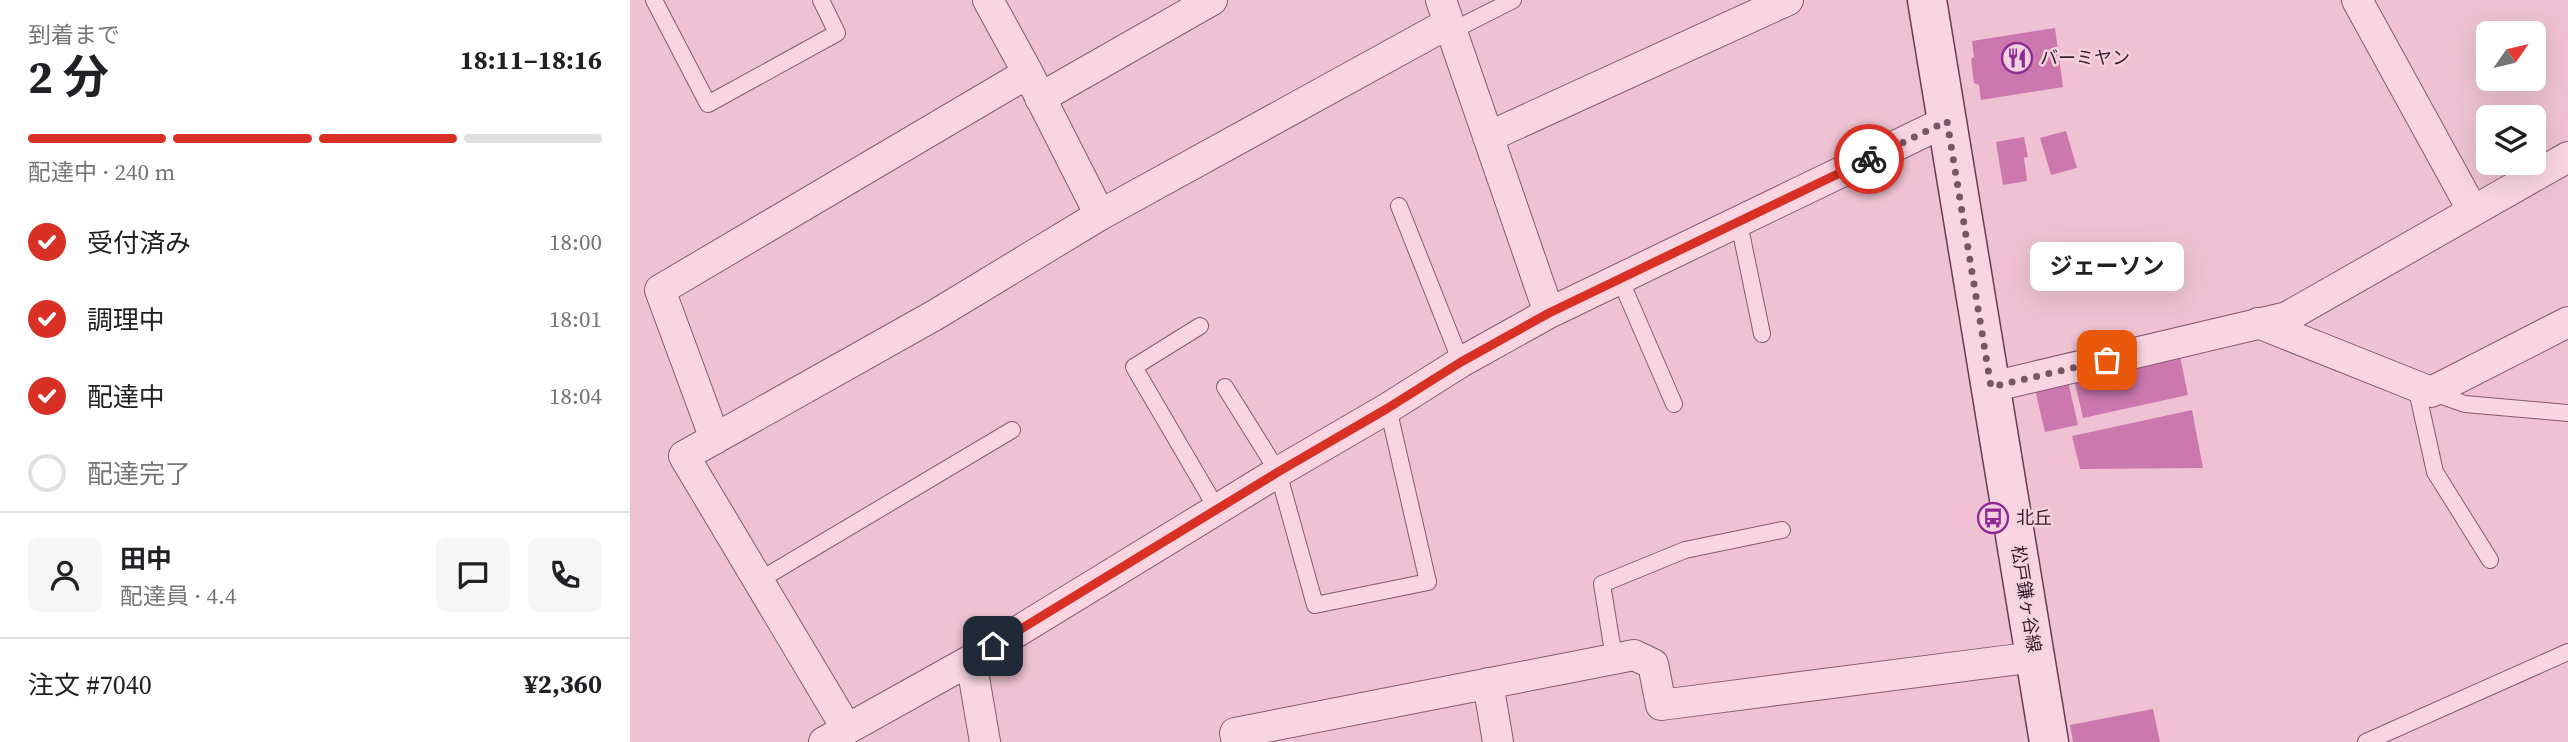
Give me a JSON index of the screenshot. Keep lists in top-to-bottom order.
{
  "streets": {
    "main road": ["松戸鎌ヶ谷線"]
  },
  "places": {
    "restaurant": ["バーミヤン"],
    "other": ["ジェーソン"],
    "bus stop": ["北丘"]
  },
  "north": "top right",
  "page": {
    "heading": ["2 分", "到着まで", "18:11–18:16"],
    "panel": [
      "田中",
      "配達員 · 4.4",
      "注文 #7040",
      "¥2,360"
    ],
    "bar": "配達中 · 240 m",
    "list": [
      ["受付済み", "18:00"],
      ["調理中", "18:01"],
      ["配達中", "18:04"],
      "配達完了"
    ],
    "bubble": "ジェーソン"
  }
}
